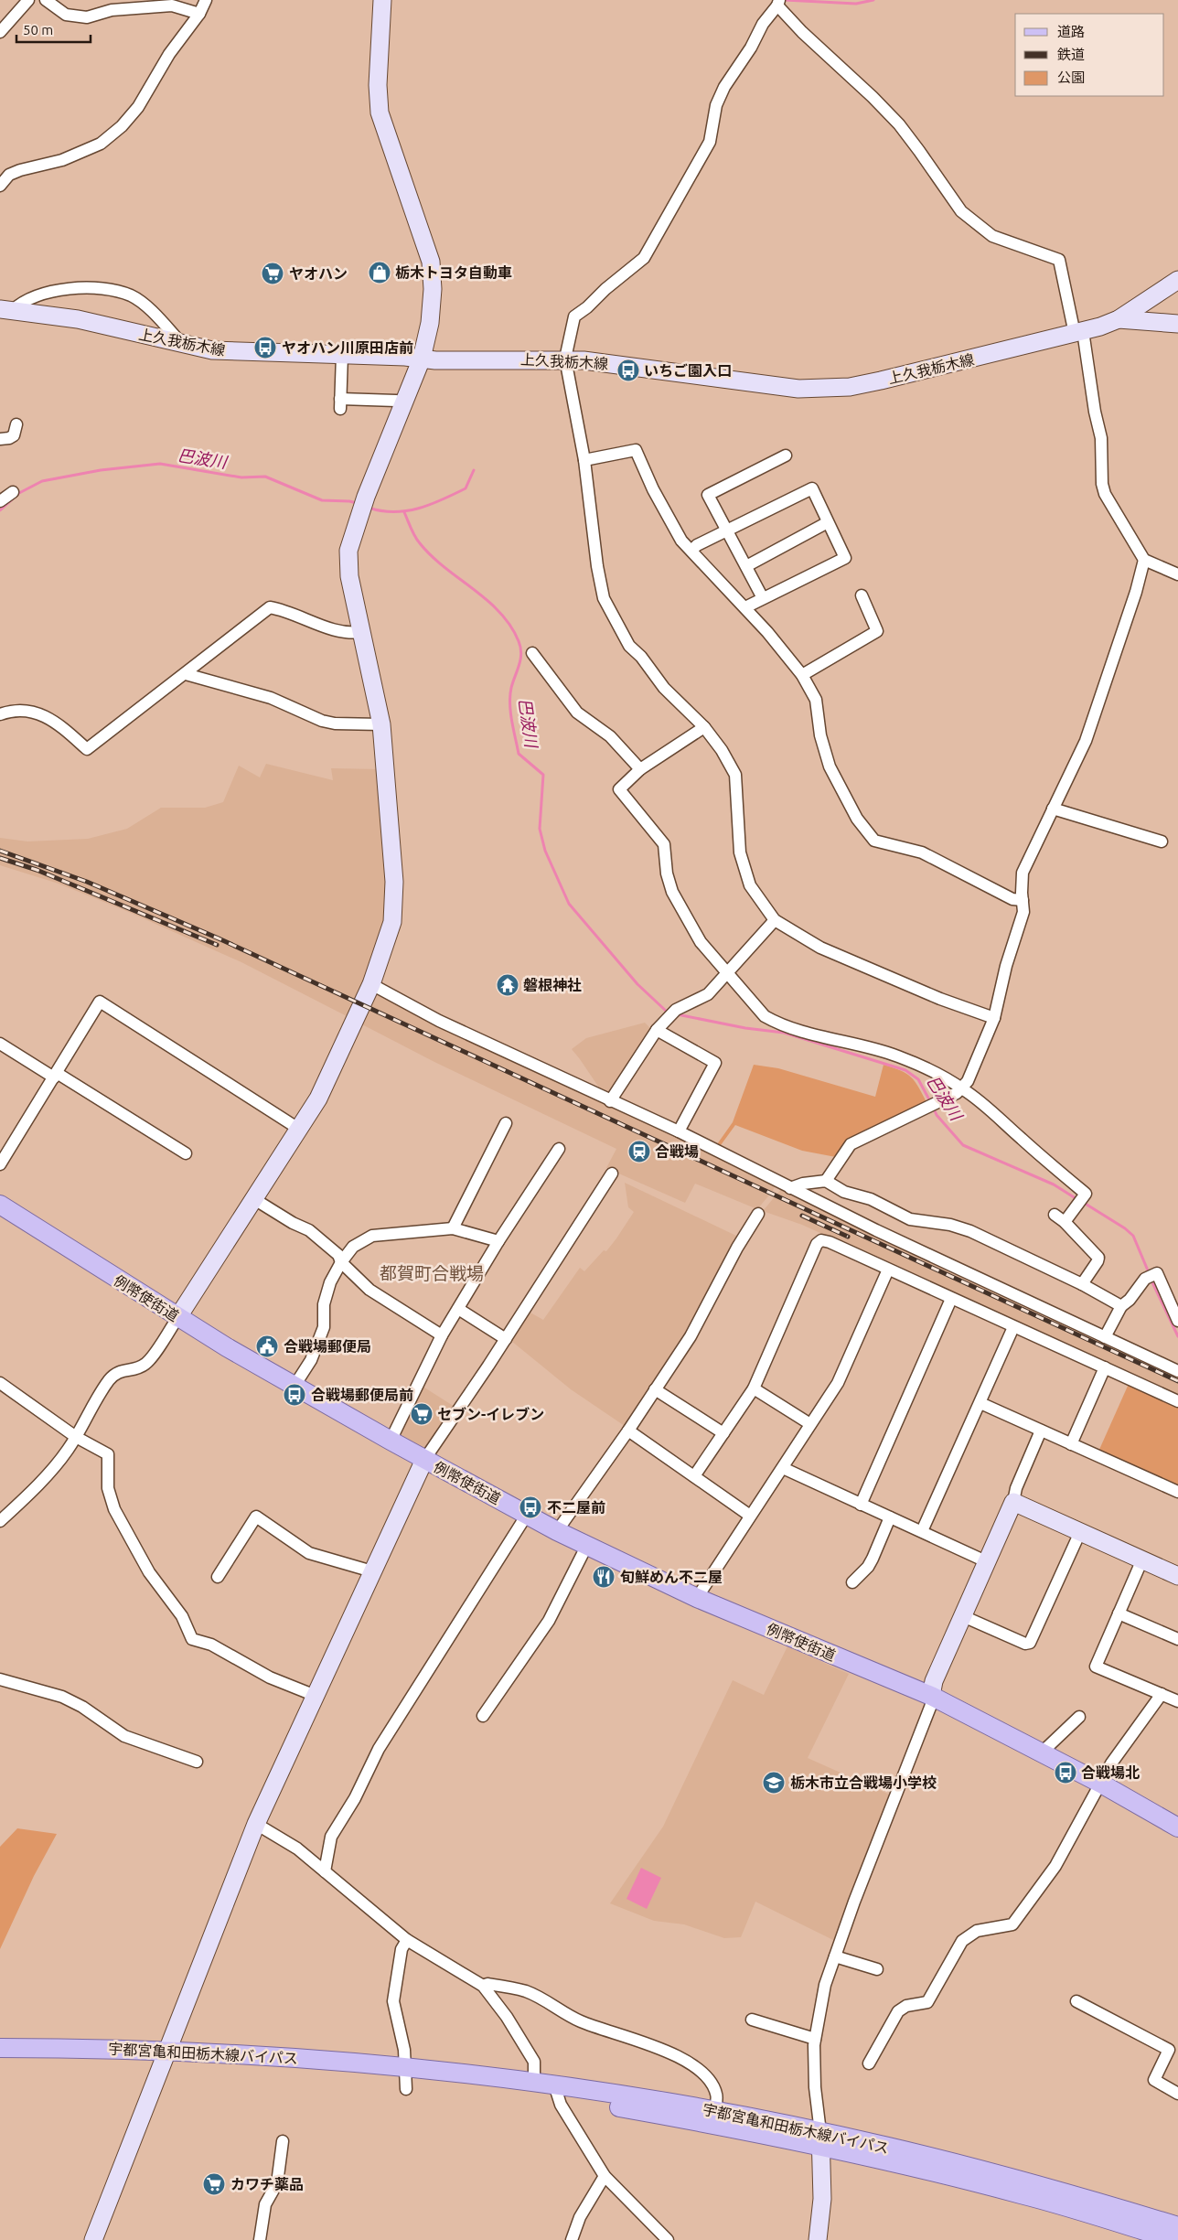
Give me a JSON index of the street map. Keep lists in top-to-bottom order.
{
  "streets": {
    "main road": ["例幣使街道", "宇都宮亀和田栃木線バイパス"],
    "street": ["上久我栃木線"]
  },
  "districts": ["都賀町合戦場"],
  "water": ["巴波川"],
  "places": {
    "shop": ["栃木トヨタ自動車"],
    "supermarket": ["ヤオハン", "セブン-イレブン", "カワチ薬品"],
    "bus stop": [
      "ヤオハン川原田店前",
      "いちご園入口",
      "合戦場郵便局前",
      "不二屋前",
      "合戦場北"
    ],
    "temple": ["磐根神社"],
    "station": ["合戦場"],
    "public building": ["合戦場郵便局"],
    "restaurant": ["旬鮮めん不二屋"],
    "school or university": ["栃木市立合戦場小学校"]
  },
  "legend": ["道路", "鉄道", "公園"],
  "scale_bar": "50 m"
}
